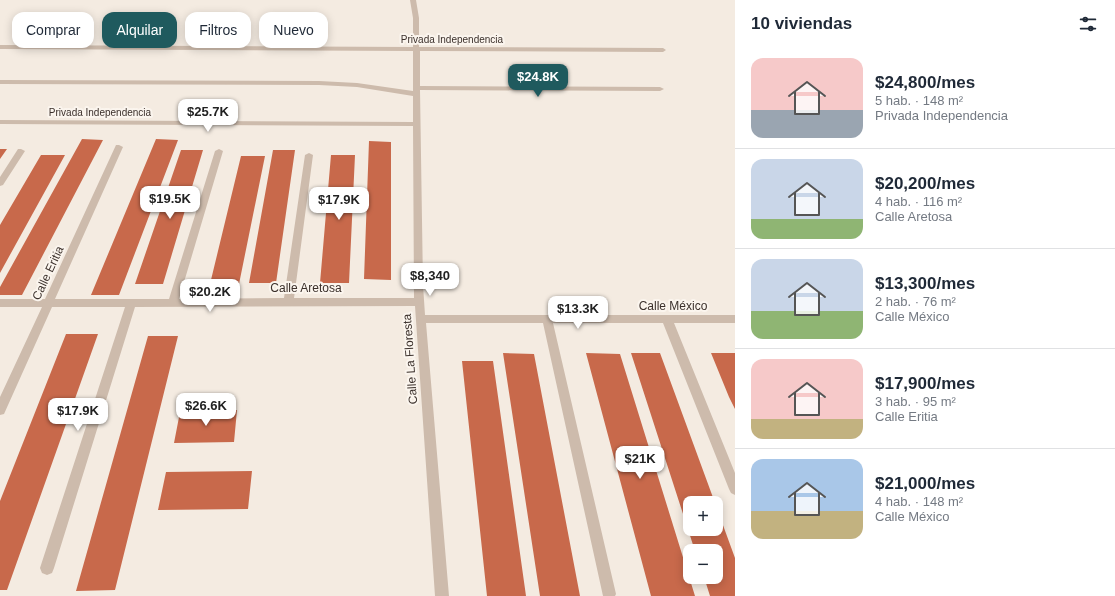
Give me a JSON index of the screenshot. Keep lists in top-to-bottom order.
{
  "streets": {
    "street": [
      "Privada Independencia",
      "Calle Eritia",
      "Calle Aretosa",
      "Calle México",
      "Calle La Floresta"
    ]
  },
  "crossings": [
    ["Privada Independencia", "Calle La Floresta"],
    ["Calle Eritia", "Calle Aretosa"],
    ["Calle Aretosa", "Calle La Floresta"],
    ["Calle México", "Calle La Floresta"]
  ],
  "page": {
    "heading": "10 viviendas",
    "chip": [
      "Comprar",
      "Alquilar",
      "Filtros",
      "Nuevo"
    ],
    "list": [
      {
        "name": "$24,800/mes",
        "note": "5 hab. · 148 m² · Privada Independencia"
      },
      {
        "name": "$20,200/mes",
        "note": "4 hab. · 116 m² · Calle Aretosa"
      },
      {
        "name": "$13,300/mes",
        "note": "2 hab. · 76 m² · Calle México"
      },
      {
        "name": "$17,900/mes",
        "note": "3 hab. · 95 m² · Calle Eritia"
      },
      {
        "name": "$21,000/mes",
        "note": "4 hab. · 148 m² · Calle México"
      }
    ],
    "price": [
      "$24.8K",
      "$25.7K",
      "$19.5K",
      "$17.9K",
      "$8,340",
      "$20.2K",
      "$13.3K",
      "$26.6K",
      "$17.9K",
      "$21K"
    ],
    "map_buttons": ["+", "−"]
  }
}
